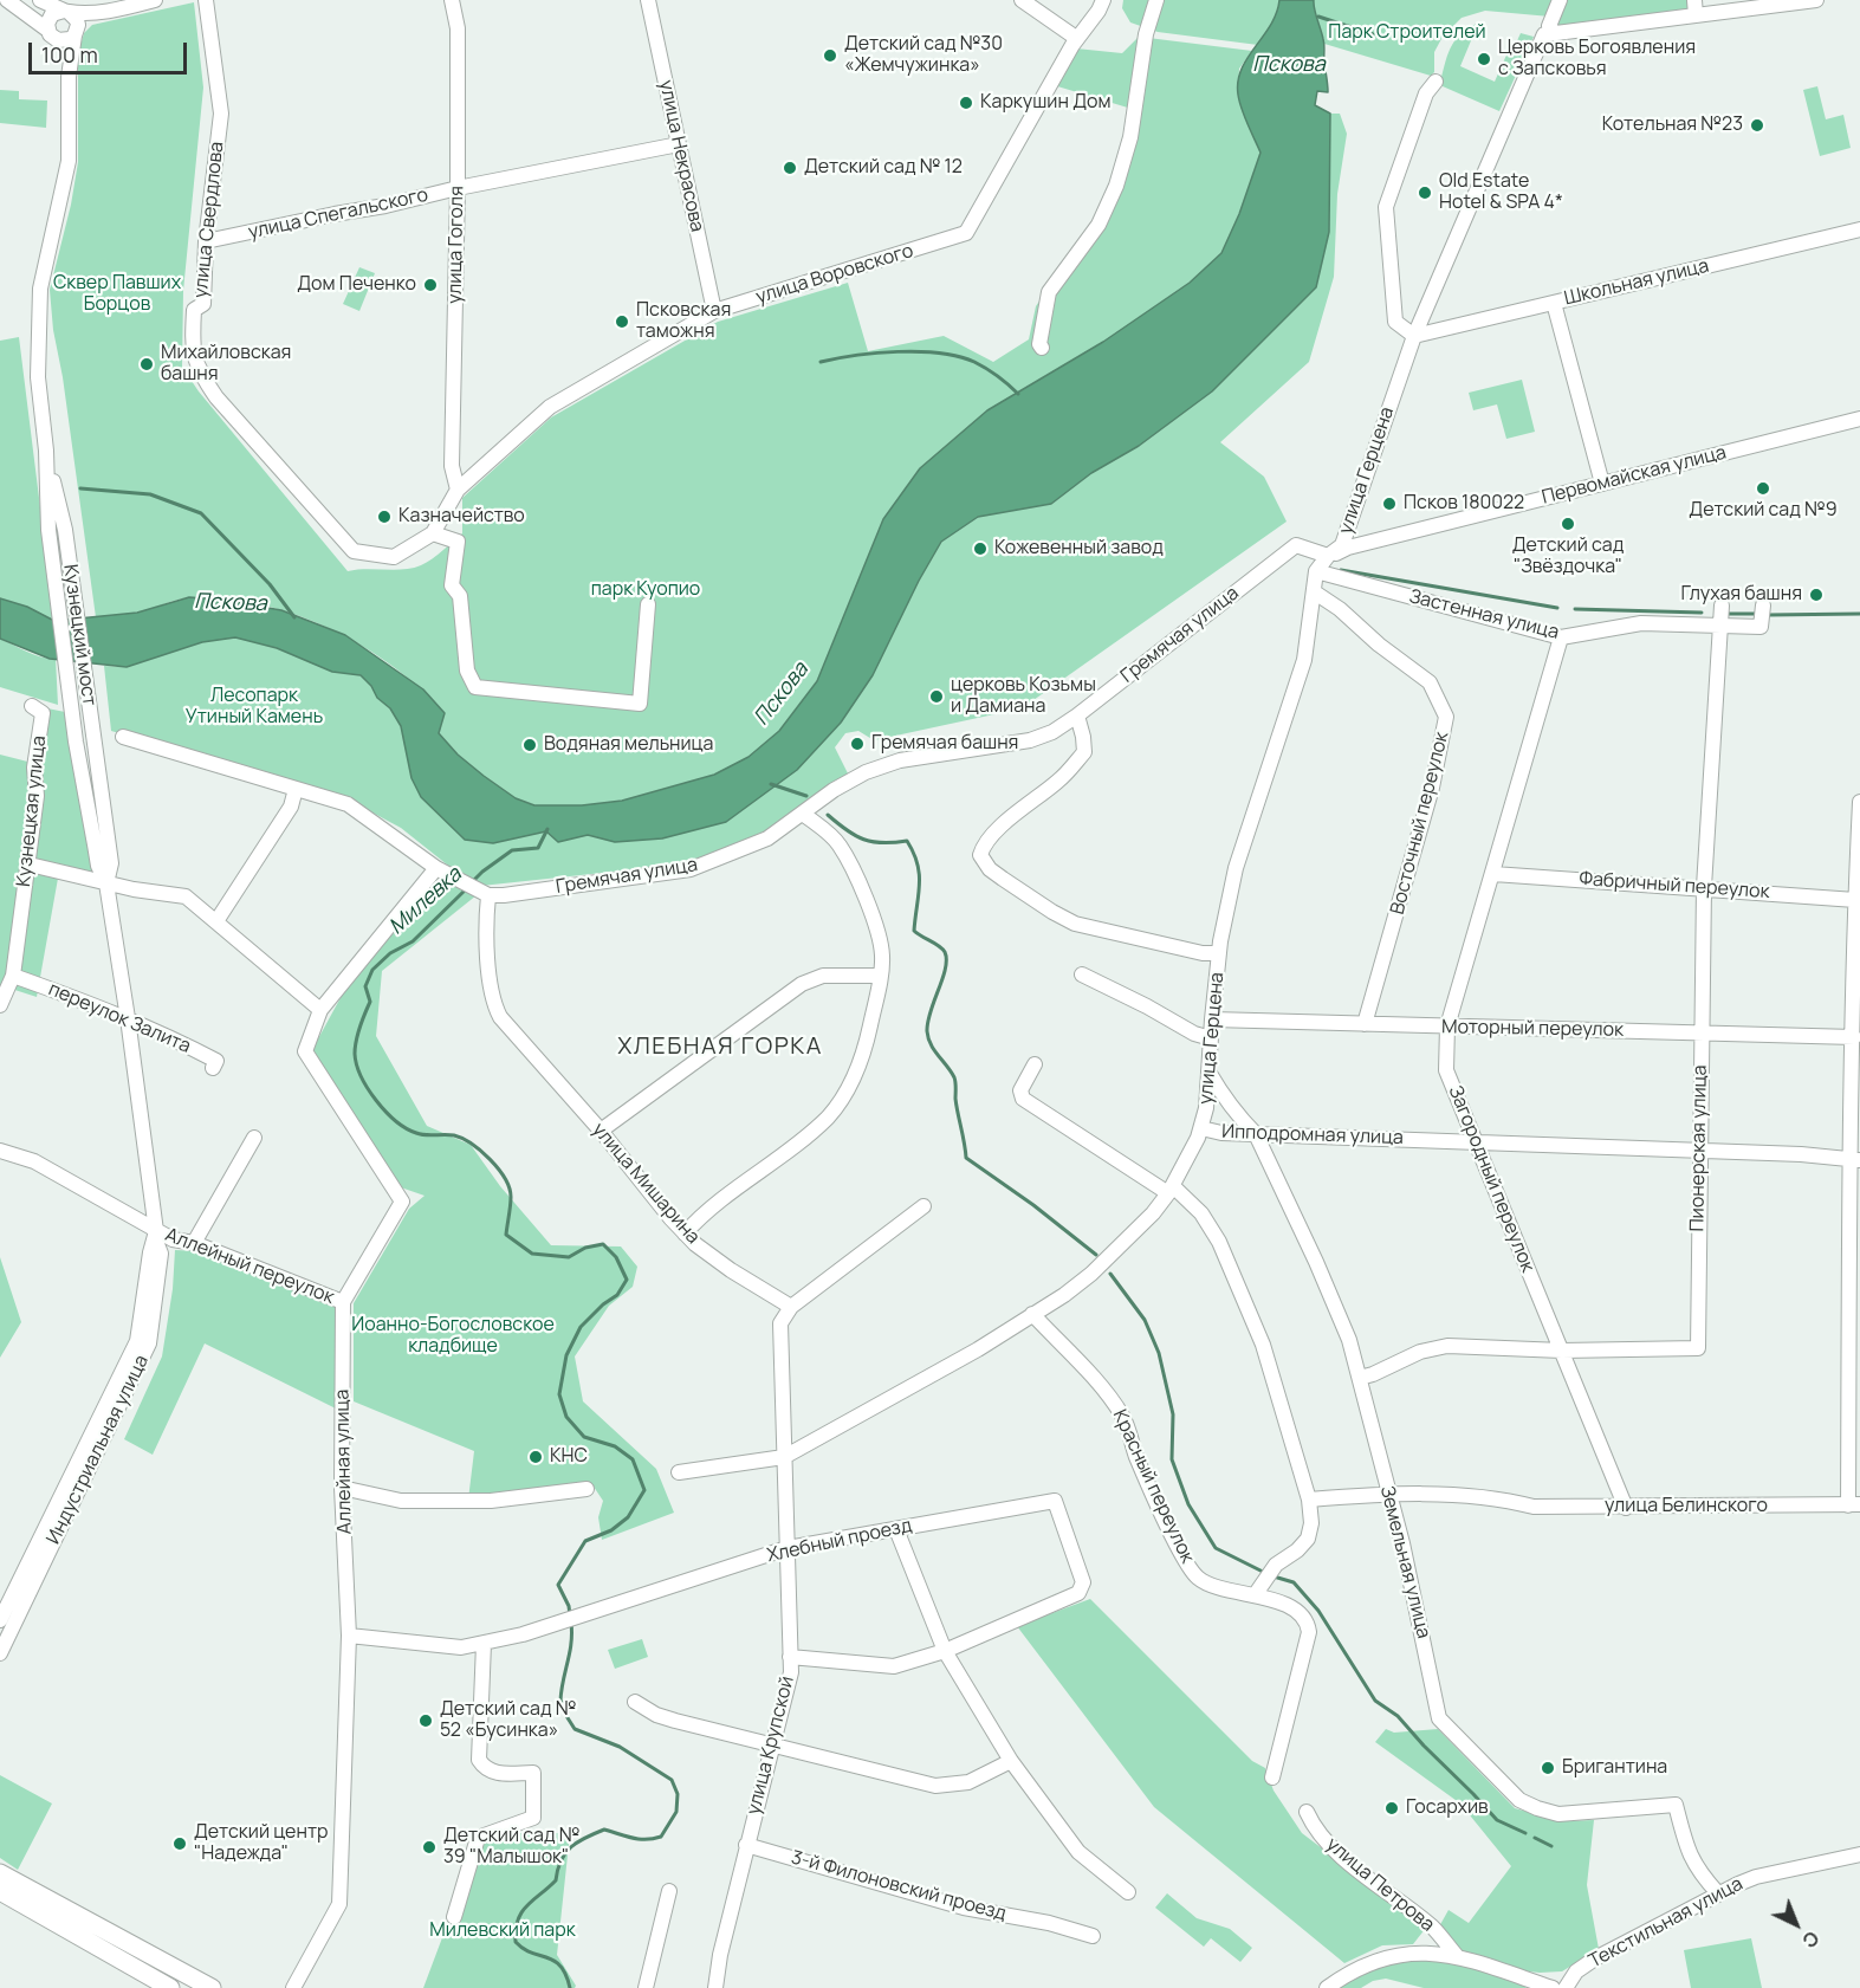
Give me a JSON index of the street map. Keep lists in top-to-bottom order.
{
  "streets": {
    "street": [
      "улица Некрасова",
      "улица Спегальского",
      "улица Свердлова",
      "улица Гоголя",
      "улица Воровского",
      "Школьная улица",
      "улица Герцена",
      "Первомайская улица",
      "Застенная улица",
      "Кузнецкий мост",
      "Гремячая улица",
      "Кузнецкая улица",
      "Восточный переулок",
      "Фабричный переулок",
      "переулок Залита",
      "Моторный переулок",
      "Ипподромная улица",
      "Пионерская улица",
      "Загородный переулок",
      "улица Мишарина",
      "Аллейный переулок",
      "Индустриальная улица",
      "Аллейная улица",
      "Красный переулок",
      "улица Белинского",
      "Хлебный проезд",
      "Земельная улица",
      "улица Крупской",
      "улица Петрова",
      "3-й Филоновский проезд",
      "Текстильная улица"
    ]
  },
  "crossings": [
    ["улица Некрасова", "улица Спегальского"],
    ["улица Некрасова", "улица Воровского"],
    ["улица Спегальского", "улица Свердлова"],
    ["улица Спегальского", "улица Гоголя"],
    ["улица Свердлова", "улица Воровского"],
    ["улица Гоголя", "улица Воровского"],
    ["Школьная улица", "улица Герцена"],
    ["улица Герцена", "Первомайская улица"],
    ["улица Герцена", "Застенная улица"],
    ["улица Герцена", "Гремячая улица"],
    ["улица Герцена", "Восточный переулок"],
    ["улица Герцена", "Моторный переулок"],
    ["улица Герцена", "Ипподромная улица"],
    ["улица Герцена", "Земельная улица"],
    ["Первомайская улица", "Гремячая улица"],
    ["Застенная улица", "Пионерская улица"],
    ["Застенная улица", "Загородный переулок"],
    ["Кузнецкий мост", "Индустриальная улица"],
    ["Гремячая улица", "улица Мишарина"],
    ["Кузнецкая улица", "переулок Залита"],
    ["Восточный переулок", "Моторный переулок"],
    ["Фабричный переулок", "Пионерская улица"],
    ["Фабричный переулок", "Загородный переулок"],
    ["переулок Залита", "Индустриальная улица"],
    ["Моторный переулок", "Пионерская улица"],
    ["Моторный переулок", "Загородный переулок"],
    ["Ипподромная улица", "Пионерская улица"],
    ["Ипподромная улица", "Загородный переулок"],
    ["Ипподромная улица", "Красный переулок"],
    ["Ипподромная улица", "Земельная улица"],
    ["Ипподромная улица", "улица Крупской"],
    ["Пионерская улица", "Загородный переулок"],
    ["Пионерская улица", "Земельная улица"],
    ["Загородный переулок", "улица Белинского"],
    ["Аллейный переулок", "Индустриальная улица"],
    ["Аллейный переулок", "Аллейная улица"],
    ["Аллейная улица", "Хлебный проезд"],
    ["улица Белинского", "Земельная улица"],
    ["Хлебный проезд", "улица Крупской"],
    ["Земельная улица", "Текстильная улица"],
    ["улица Крупской", "3-й Филоновский проезд"]
  ],
  "districts": ["ХЛЕБНАЯ ГОРКА"],
  "water": ["Пскова", "Милевка"],
  "parks": [
    "Парк Строителей",
    "Сквер Павших Борцов",
    "парк Куопио",
    "Лесопарк Утиный Камень",
    "Иоанно-Богословское кладбище",
    "Милевский парк"
  ],
  "places": [
    "Детский сад №30 «Жемчужинка»",
    "Церковь Богоявления с Запсковья",
    "Каркушин Дом",
    "Котельная №23",
    "Детский сад № 12",
    "Old Estate Hotel & SPA 4*",
    "Дом Печенко",
    "Псковская таможня",
    "Михайловская башня",
    "Детский сад №9",
    "Псков 180022",
    "Казначейство",
    "Детский сад \"Звёздочка\"",
    "Кожевенный завод",
    "Глухая башня",
    "церковь Козьмы и Дамиана",
    "Гремячая башня",
    "Водяная мельница",
    "КНС",
    "Детский сад № 52 «Бусинка»",
    "Бригантина",
    "Госархив",
    "Детский центр \"Надежда\"",
    "Детский сад № 39 \"Малышок\""
  ],
  "scale_bar": "100 m",
  "north": "bottom right"
}
